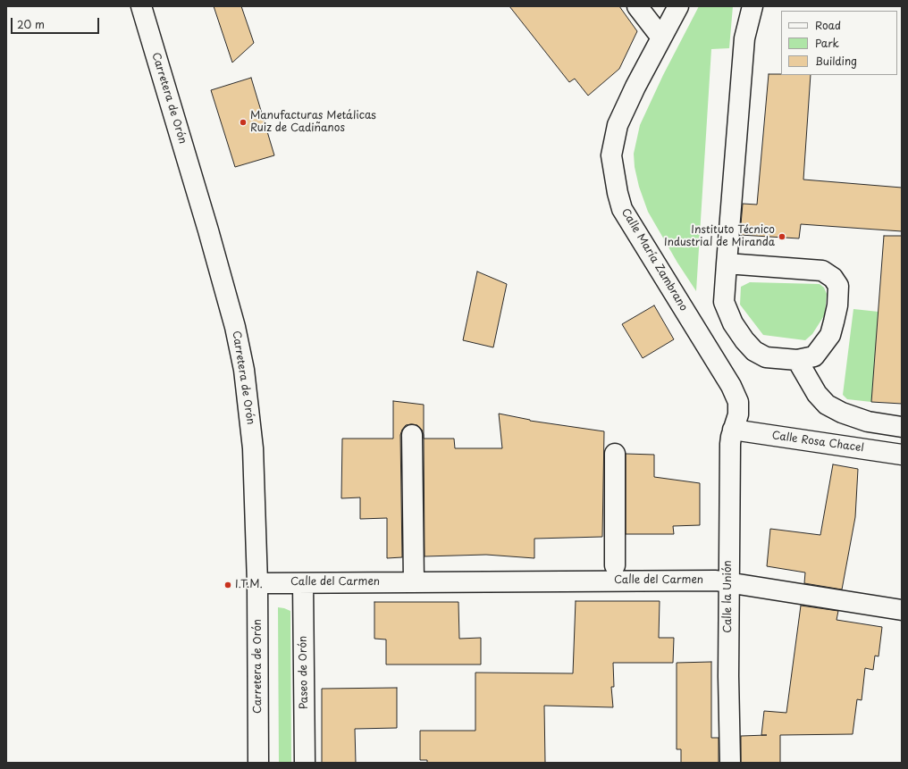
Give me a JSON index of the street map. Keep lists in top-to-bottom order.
{
  "streets": {
    "street": [
      "Carretera de Orón",
      "Calle María Zambrano",
      "Calle Rosa Chacel",
      "Calle del Carmen",
      "Calle la Unión",
      "Paseo de Orón"
    ]
  },
  "crossings": [
    ["Carretera de Orón", "Calle del Carmen"],
    ["Calle María Zambrano", "Calle Rosa Chacel"],
    ["Calle María Zambrano", "Calle la Unión"],
    ["Calle Rosa Chacel", "Calle la Unión"],
    ["Calle del Carmen", "Calle la Unión"],
    ["Calle del Carmen", "Paseo de Orón"]
  ],
  "places": ["Manufacturas Metálicas Ruiz de Cadiñanos", "Instituto Técnico Industrial de Miranda", "I.T.M."],
  "legend": ["Road", "Park", "Building"],
  "scale_bar": "20 m"
}
